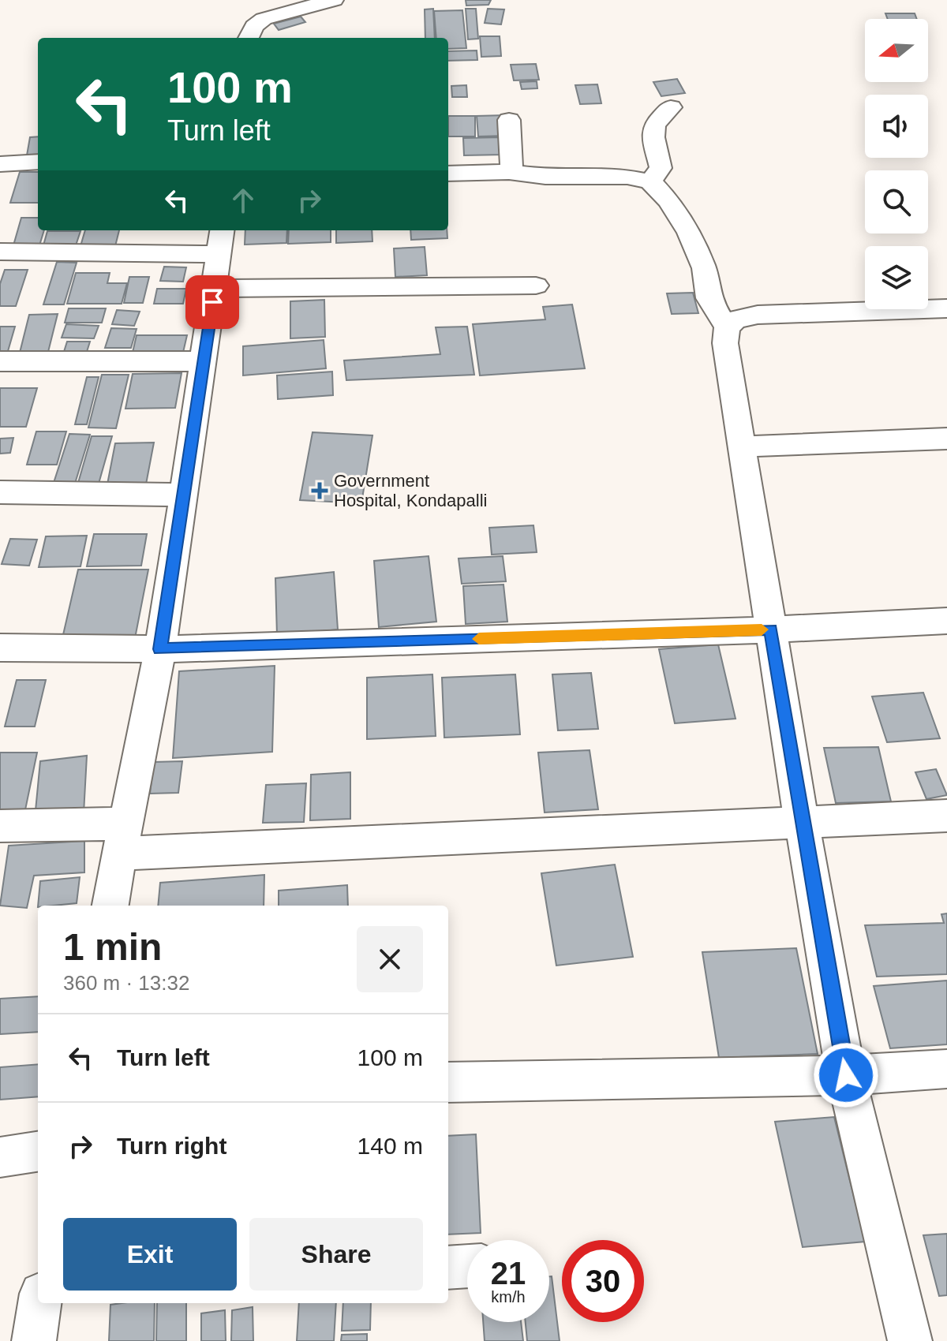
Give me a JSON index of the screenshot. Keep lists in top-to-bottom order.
{
  "places": {
    "health": ["Government Hospital, Kondapalli"]
  },
  "north": "left",
  "page": {
    "turn": ["100 m", "Turn left"],
    "heading": ["1 min", "360 m · 13:32"],
    "list": [
      {
        "name": "Turn left",
        "value": "100 m"
      },
      {
        "name": "Turn right",
        "value": "140 m"
      }
    ],
    "buttons": ["Exit", "Share"],
    "speed": "21 km/h",
    "limit": "30"
  }
}
